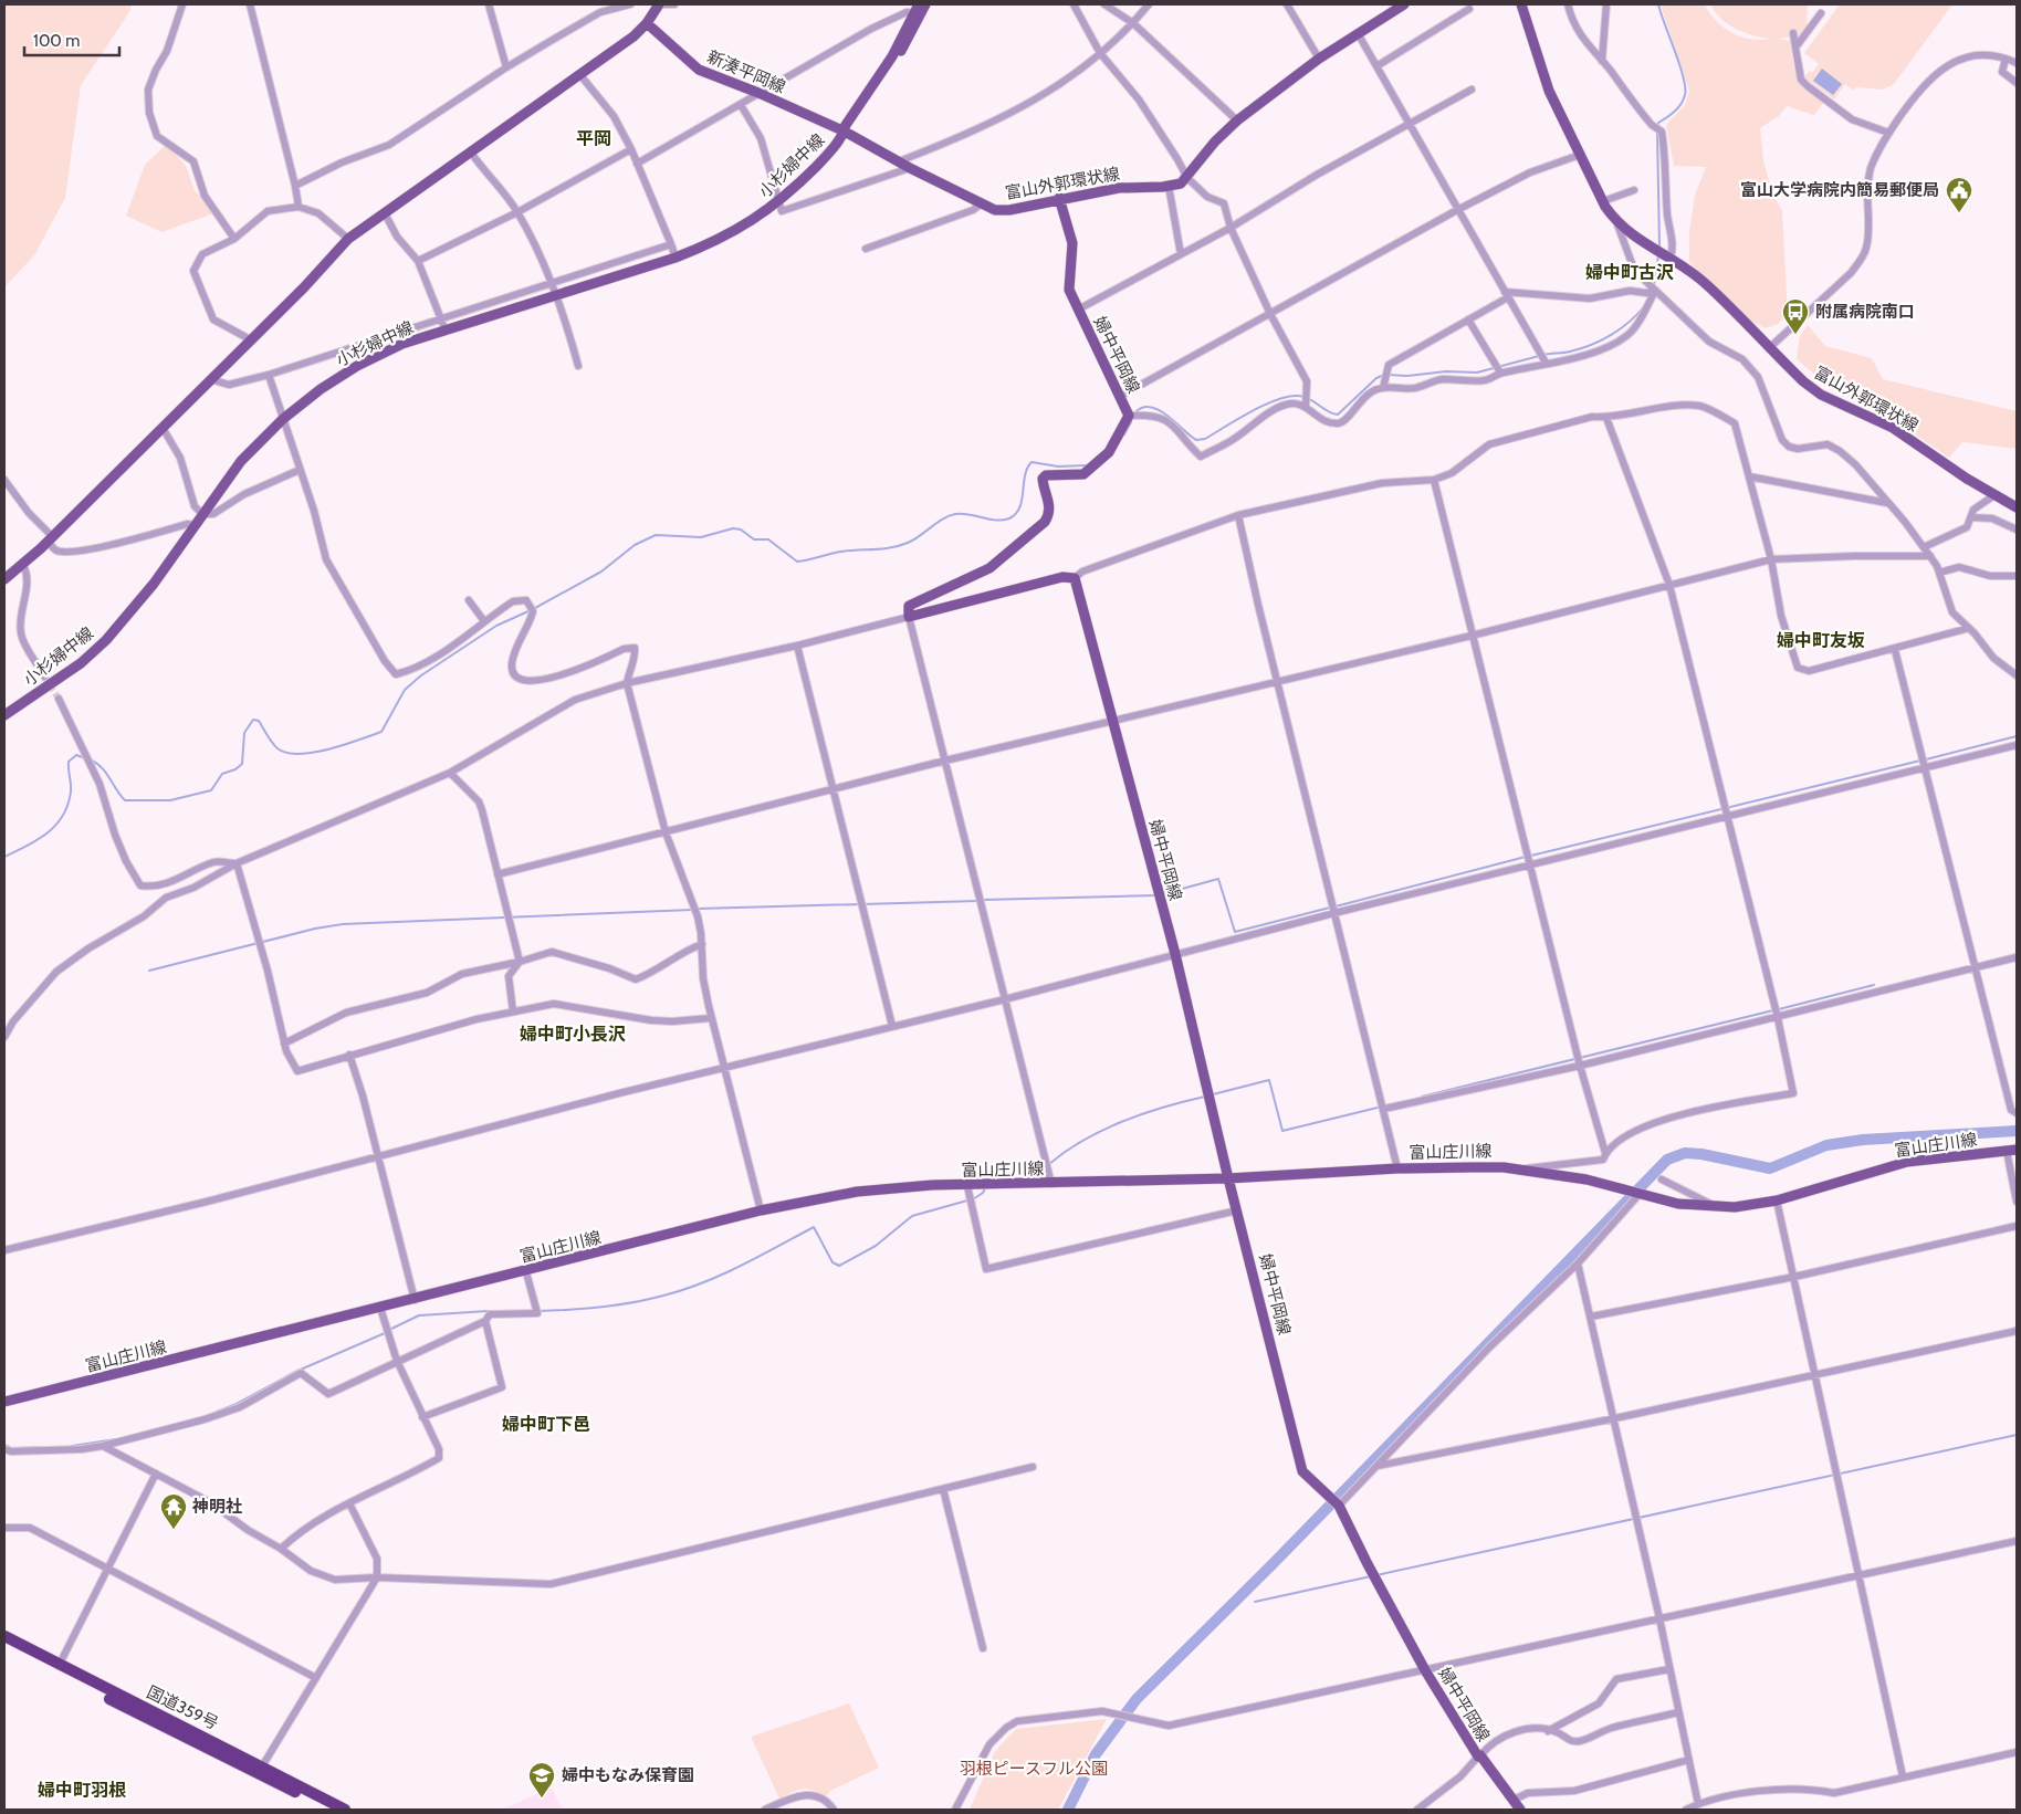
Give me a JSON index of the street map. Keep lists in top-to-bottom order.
{
  "streets": {
    "highway": ["国道359号"],
    "main road": [
      "新湊平岡線",
      "小杉婦中線",
      "富山外郭環状線",
      "婦中平岡線",
      "富山庄川線"
    ]
  },
  "crossings": [
    ["新湊平岡線", "小杉婦中線"],
    ["新湊平岡線", "富山外郭環状線"],
    ["小杉婦中線", "富山外郭環状線"],
    ["富山外郭環状線", "婦中平岡線"],
    ["婦中平岡線", "富山庄川線"]
  ],
  "districts": [
    "平岡",
    "婦中町古沢",
    "婦中町友坂",
    "婦中町小長沢",
    "婦中町下邑",
    "婦中町羽根"
  ],
  "parks": ["羽根ピースフル公園"],
  "places": {
    "public building": ["富山大学病院内簡易郵便局"],
    "bus stop": ["附属病院南口"],
    "temple": ["神明社"],
    "school or university": ["婦中もなみ保育園"]
  },
  "scale_bar": "100 m"
}
